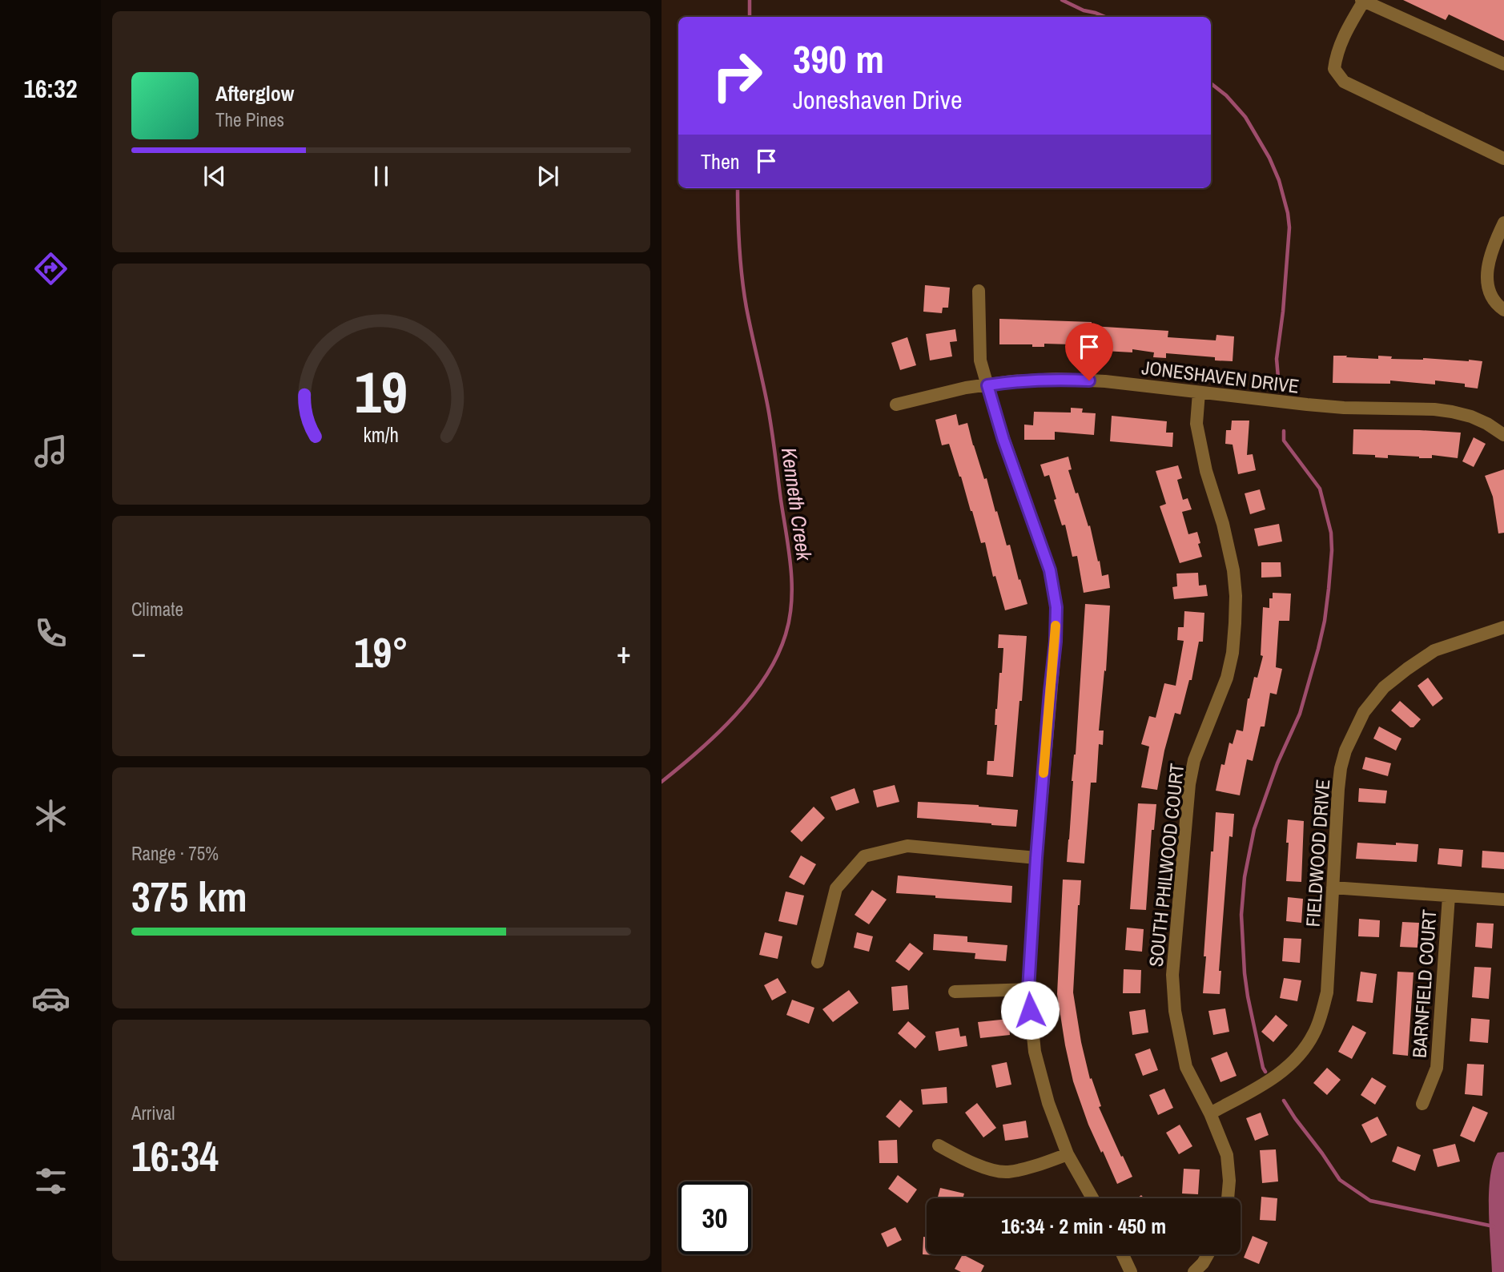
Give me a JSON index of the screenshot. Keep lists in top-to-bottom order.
{
  "streets": {
    "street": [
      "JONESHAVEN DRIVE",
      "FIELDWOOD DRIVE",
      "SOUTH PHILWOOD COURT",
      "BARNFIELD COURT"
    ]
  },
  "crossings": [
    ["JONESHAVEN DRIVE", "SOUTH PHILWOOD COURT"],
    ["FIELDWOOD DRIVE", "SOUTH PHILWOOD COURT"]
  ],
  "water": ["Kenneth Creek"],
  "page": {
    "tabs": "16:32",
    "turn": ["390 m", "Joneshaven Drive"],
    "song": ["Afterglow", "The Pines"],
    "then": "Then",
    "tile": [
      "Climate",
      ["Range · 75%", "375 km"],
      ["Arrival", "16:34"]
    ],
    "heat": ["−", "19°", "+"],
    "limit": "30",
    "trip": "16:34 · 2 min · 450 m",
    "gauge": ["19", "km/h"]
  }
}
